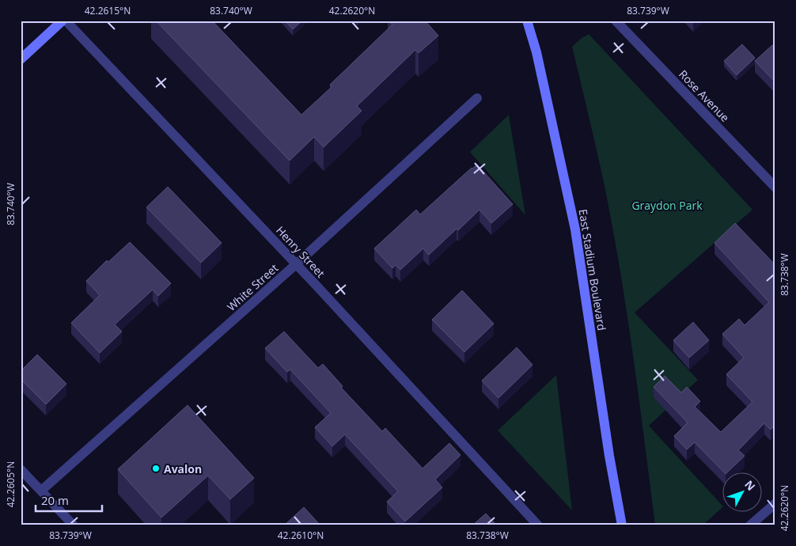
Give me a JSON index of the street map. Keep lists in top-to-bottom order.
{
  "streets": {
    "main road": ["East Stadium Boulevard"],
    "street": ["Rose Avenue", "Henry Street", "White Street"]
  },
  "crossings": [
    ["Henry Street", "White Street"]
  ],
  "parks": ["Graydon Park"],
  "places": ["Avalon"],
  "scale_bar": "20 m",
  "north": "top right",
  "coordinates": [
    "42.2615°N",
    "83.740°W",
    "42.2620°N",
    "83.739°W",
    "83.738°W",
    "42.2605°N",
    "42.2610°N"
  ]
}
